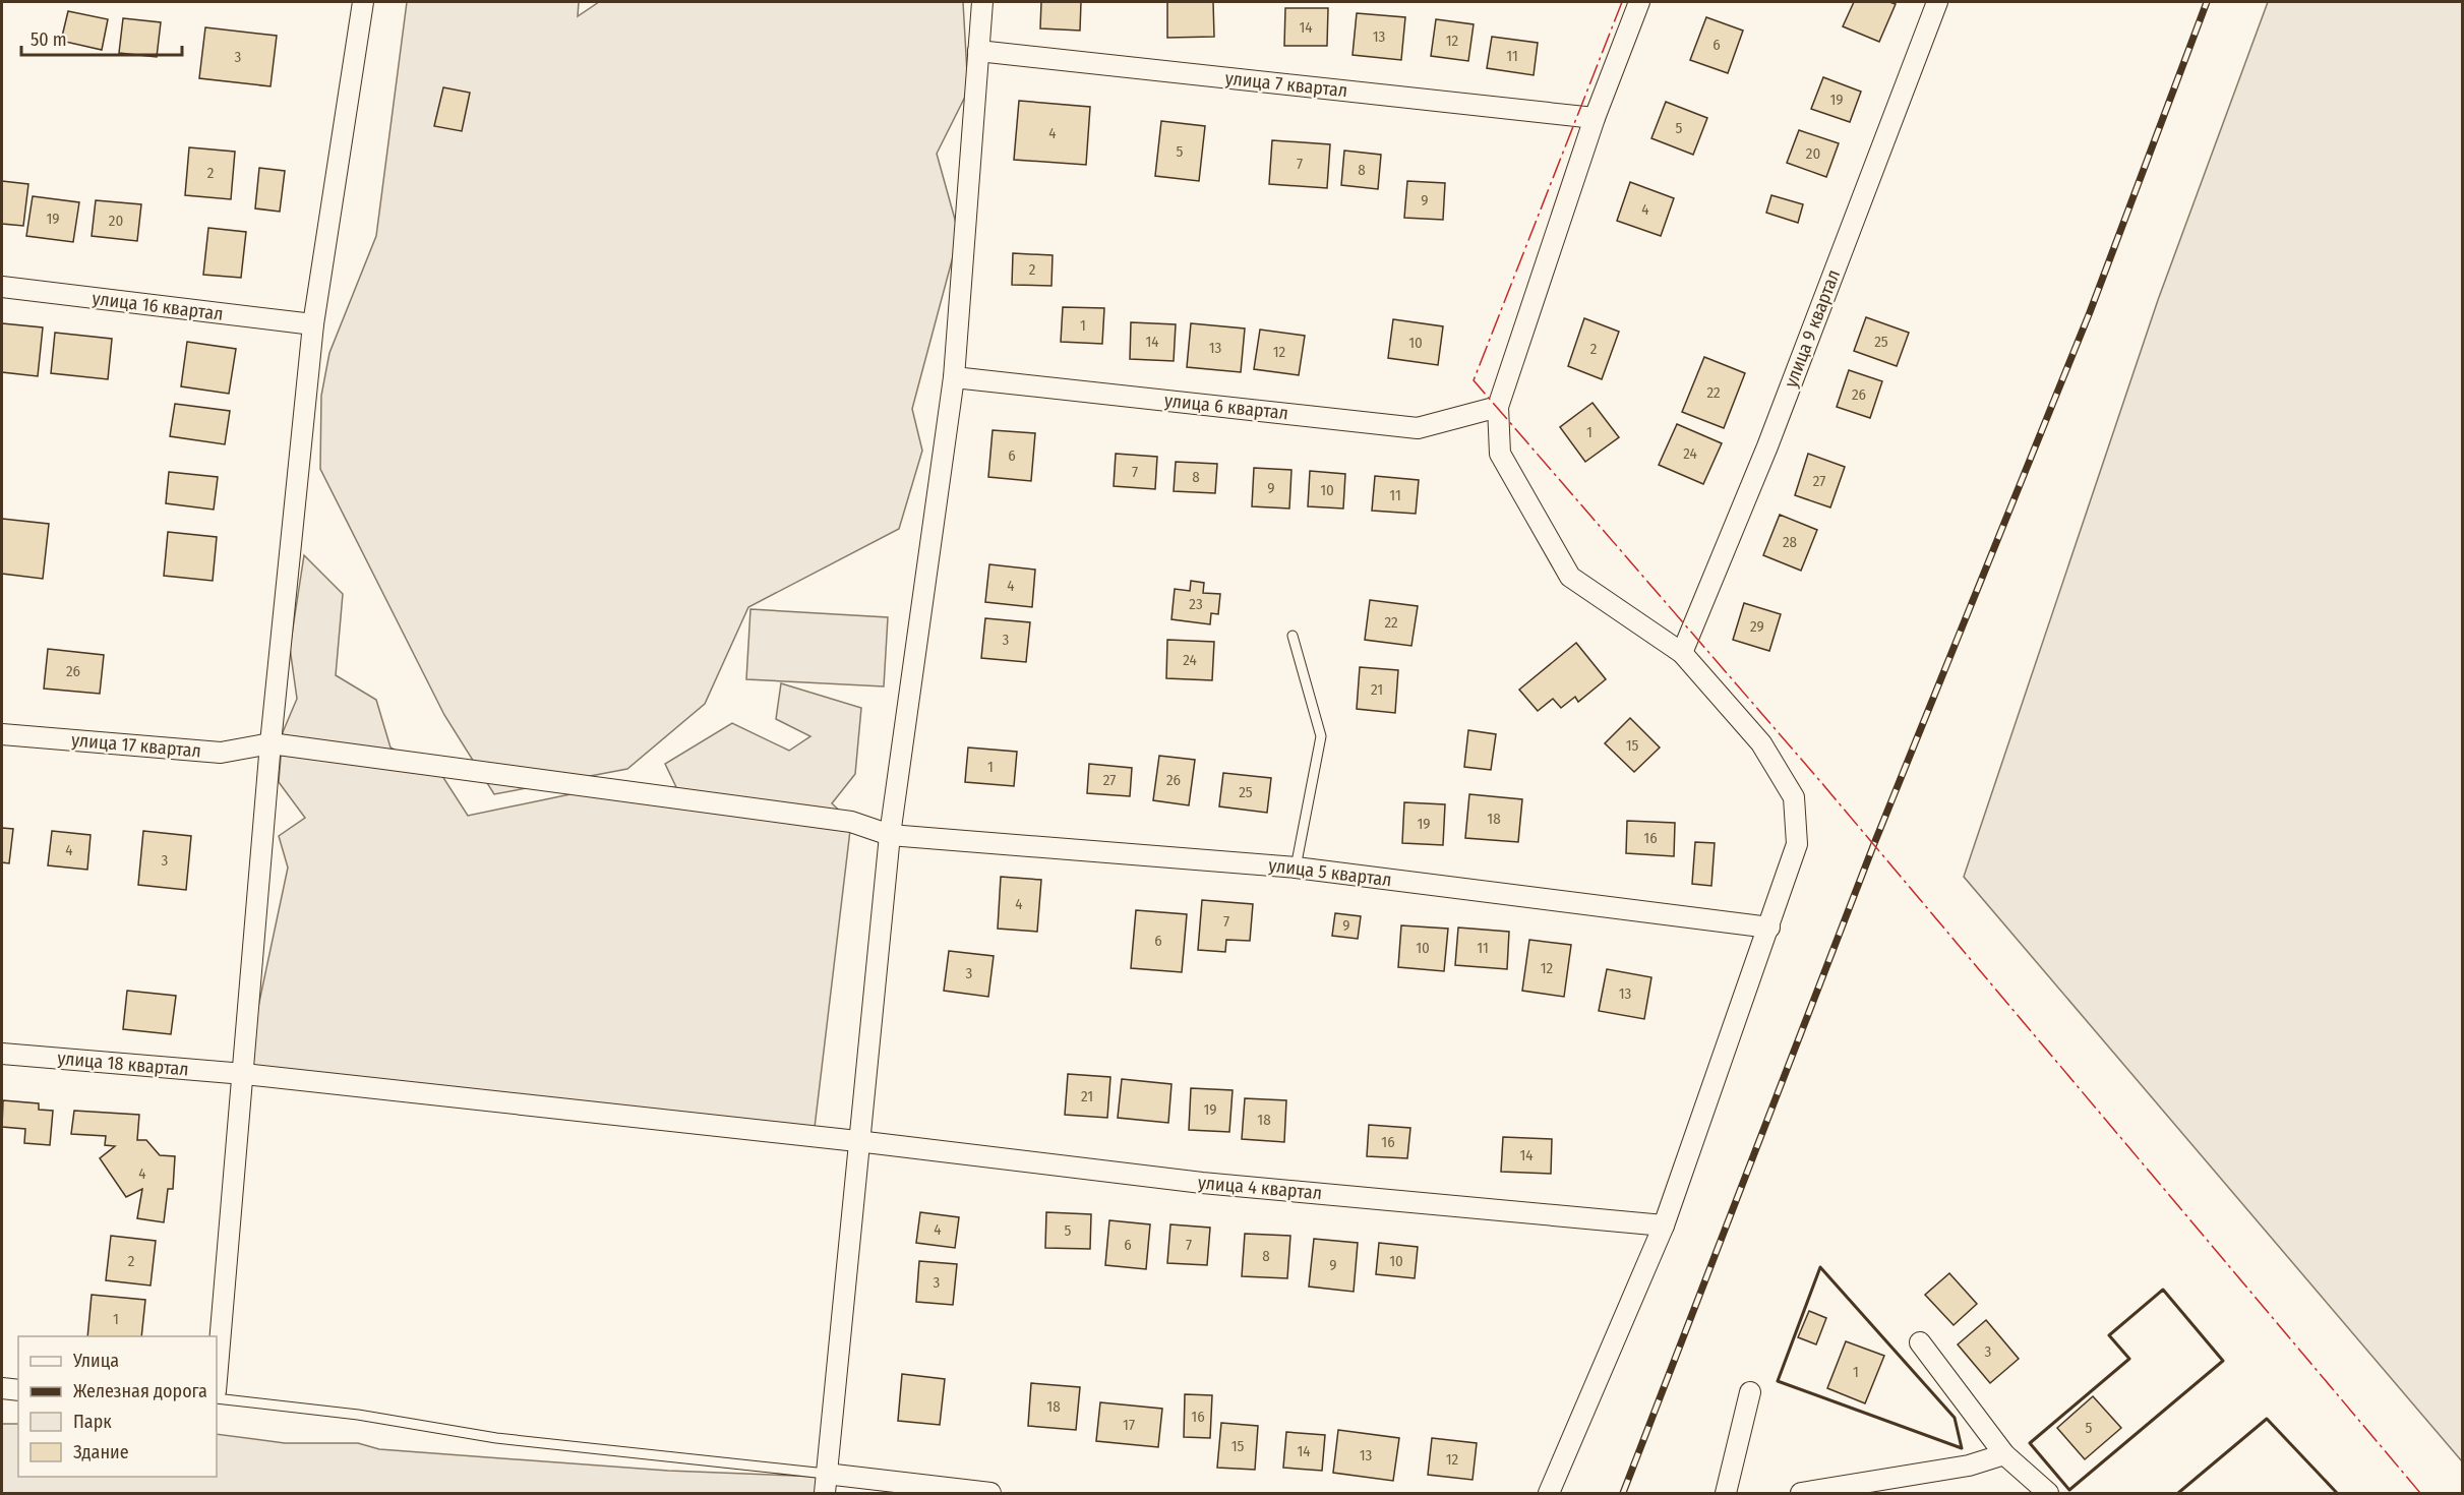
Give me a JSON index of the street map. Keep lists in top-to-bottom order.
{
  "streets": {
    "street": [
      "улица 7 квартал",
      "улица 16 квартал",
      "улица 9 квартал",
      "улица 6 квартал",
      "улица 17 квартал",
      "улица 5 квартал",
      "улица 18 квартал",
      "улица 4 квартал"
    ]
  },
  "crossings": [
    ["улица 17 квартал", "улица 5 квартал"],
    ["улица 18 квартал", "улица 4 квартал"]
  ],
  "house_numbers": [
    "14",
    "13",
    "12",
    "6",
    "11",
    "3",
    "19",
    "5",
    "4",
    "5",
    "20",
    "7",
    "8",
    "2",
    "9",
    "4",
    "19",
    "20",
    "2",
    "1",
    "14",
    "25",
    "10",
    "13",
    "2",
    "12",
    "22",
    "26",
    "1",
    "24",
    "6",
    "7",
    "8",
    "27",
    "9",
    "10",
    "11",
    "28",
    "4",
    "23",
    "22",
    "29",
    "3",
    "24",
    "26",
    "21",
    "15",
    "1",
    "27",
    "26",
    "25",
    "18",
    "19",
    "16",
    "4",
    "3",
    "4",
    "7",
    "9",
    "6",
    "10",
    "11",
    "12",
    "3",
    "13",
    "21",
    "19",
    "18",
    "16",
    "14",
    "4",
    "4",
    "5",
    "6",
    "7",
    "8",
    "2",
    "10",
    "9",
    "3",
    "1",
    "3",
    "1",
    "18",
    "16",
    "17",
    "5",
    "15",
    "14",
    "13",
    "12"
  ],
  "legend": [
    "Улица",
    "Железная дорога",
    "Парк",
    "Здание"
  ],
  "scale_bar": "50 m"
}
